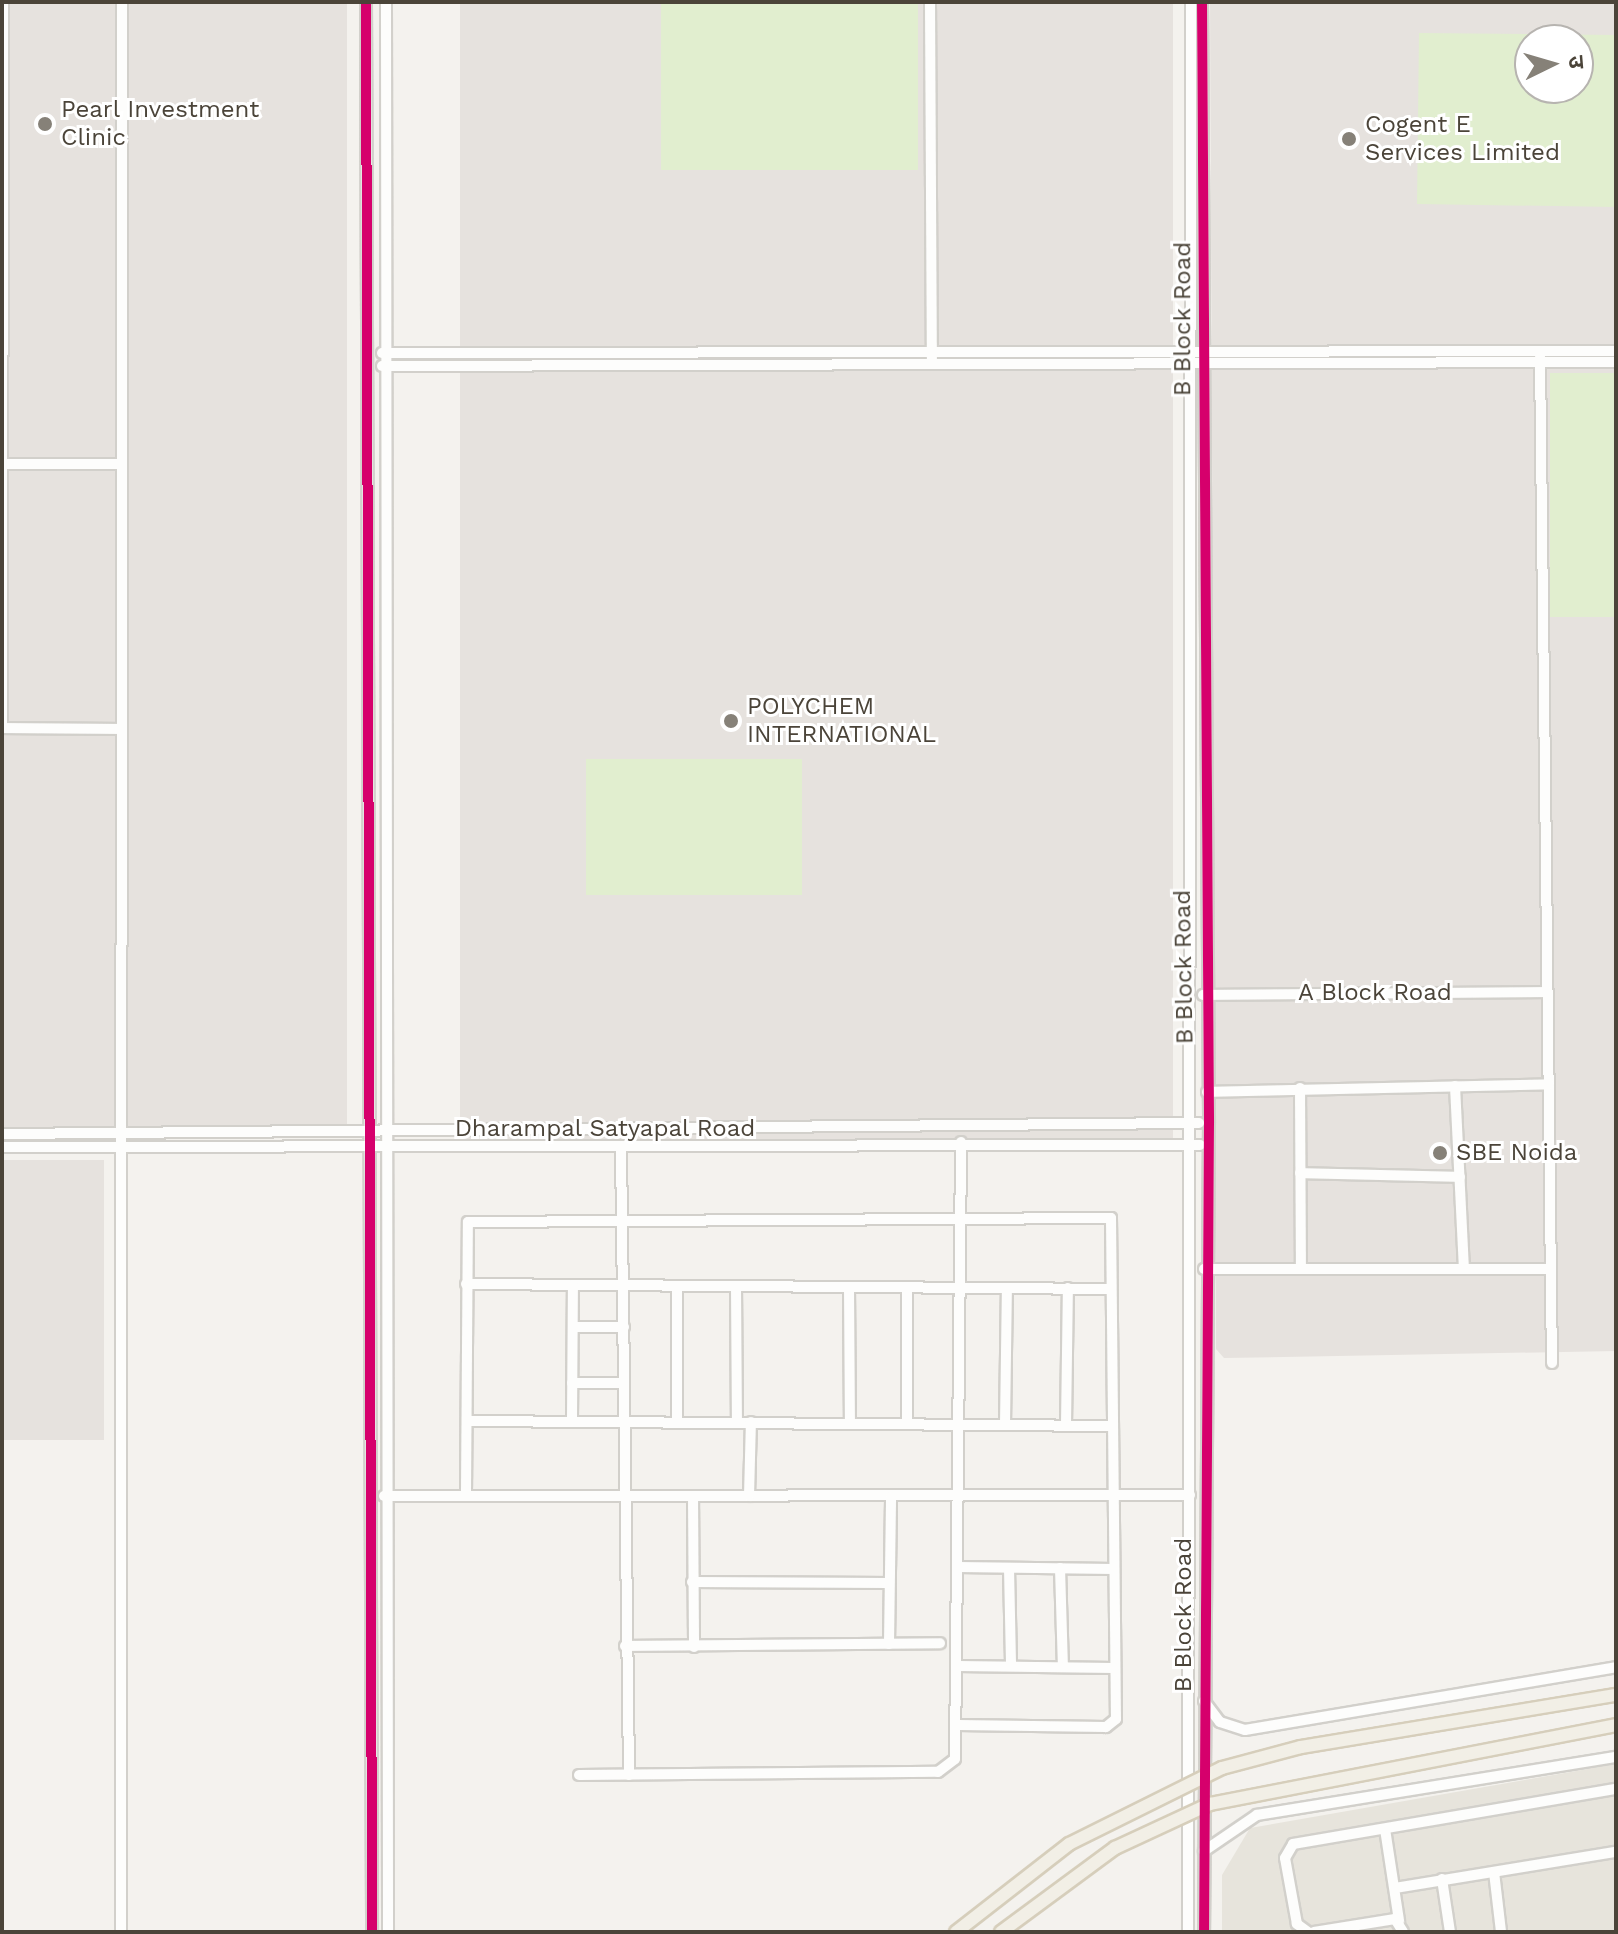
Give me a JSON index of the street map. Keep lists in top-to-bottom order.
{
  "streets": {
    "street": ["B Block Road", "A Block Road", "Dharampal Satyapal Road"]
  },
  "crossings": [
    ["B Block Road", "A Block Road"],
    ["B Block Road", "Dharampal Satyapal Road"]
  ],
  "places": [
    "Pearl Investment Clinic",
    "Cogent E Services Limited",
    "POLYCHEM INTERNATIONAL",
    "SBE Noida"
  ],
  "north": "right"
}
